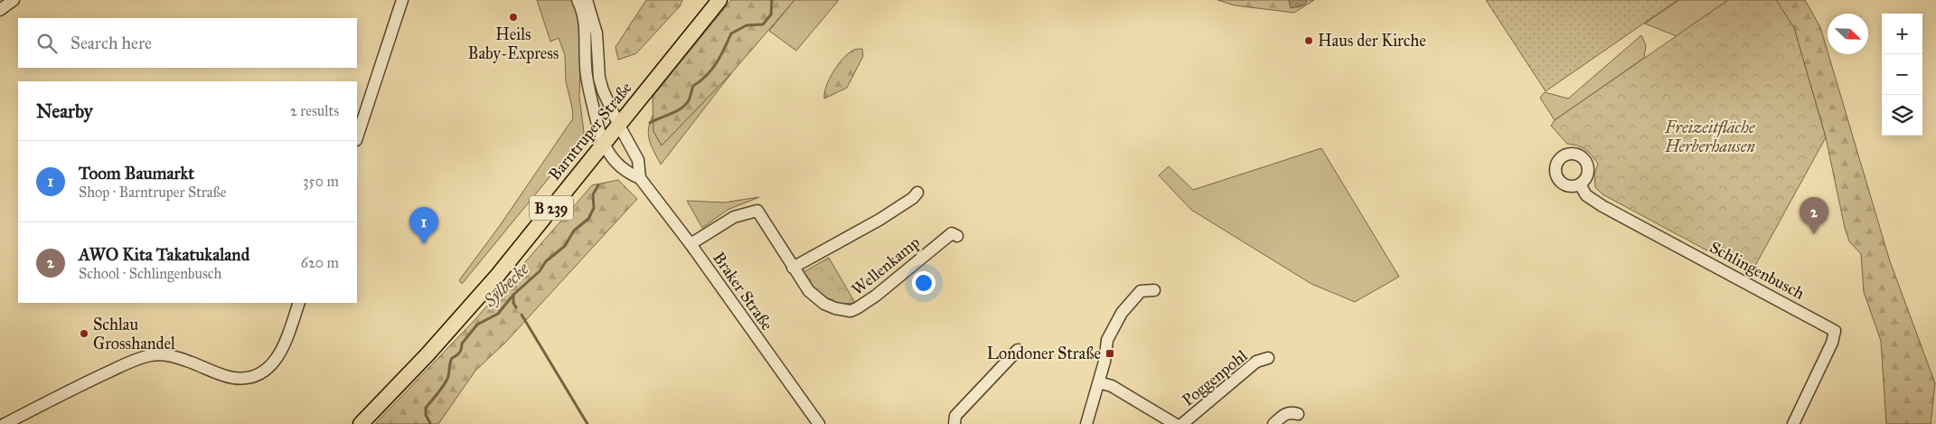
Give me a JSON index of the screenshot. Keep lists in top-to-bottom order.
{
  "streets": {
    "main road": ["Barntruper Straße", "B 239"],
    "street": [
      "Wellenkamp",
      "Schlingenbusch",
      "Braker Straße",
      "Poggenpohl"
    ]
  },
  "crossings": [
    ["Barntruper Straße", "Braker Straße"],
    ["Wellenkamp", "Braker Straße"]
  ],
  "water": ["Sylbecke"],
  "parks": ["Freizeitfläche Herberhausen"],
  "places": {
    "other": ["Heils Baby-Express", "Haus der Kirche", "Schlau Grosshandel"],
    "transit": ["Londoner Straße"]
  },
  "north": "bottom right",
  "page": {
    "map_buttons": ["+", "−"],
    "search": "Search here",
    "heading": ["Nearby", "2 results"],
    "list": [
      {
        "mark": "1",
        "name": "Toom Baumarkt",
        "note": "Shop · Barntruper Straße",
        "value": "350 m"
      },
      {
        "mark": "2",
        "name": "AWO Kita Takatukaland",
        "note": "School · Schlingenbusch",
        "value": "620 m"
      }
    ],
    "pins": ["2", "1"]
  }
}
